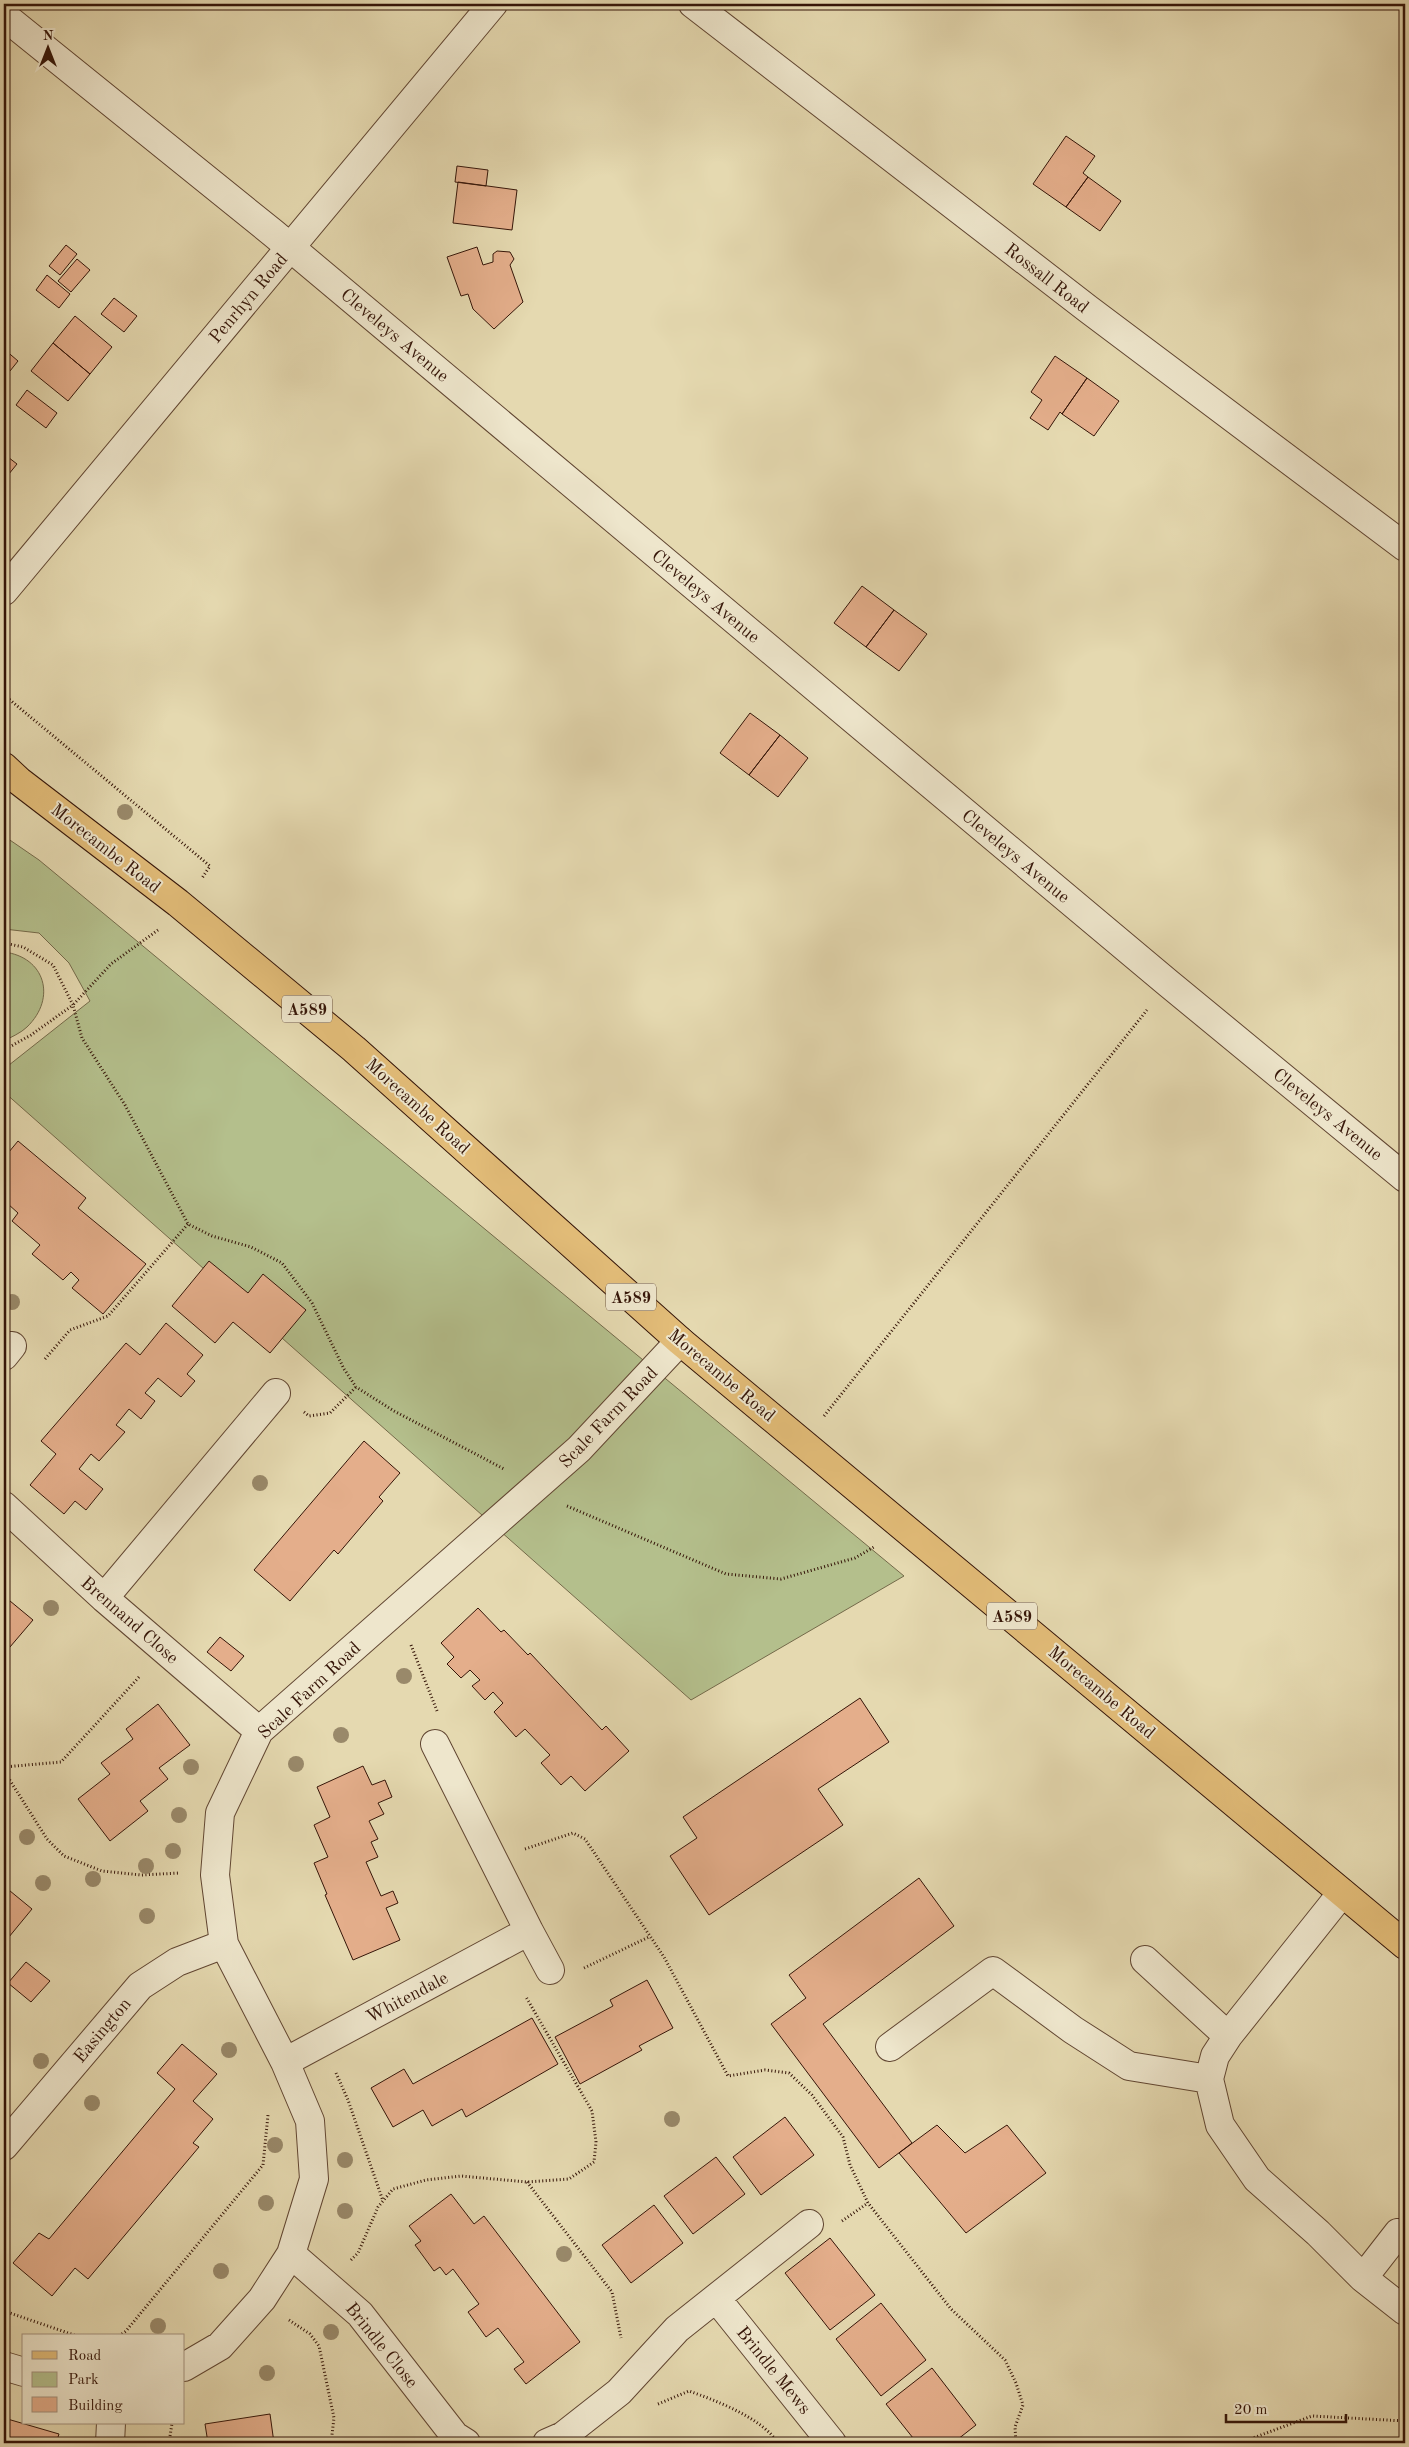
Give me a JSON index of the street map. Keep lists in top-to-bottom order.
{
  "streets": {
    "main road": ["Morecambe Road", "A589"],
    "street": [
      "Rossall Road",
      "Penrhyn Road",
      "Cleveleys Avenue",
      "Scale Farm Road",
      "Brennand Close",
      "Whitendale",
      "Easington",
      "Brindle Close",
      "Brindle Mews"
    ]
  },
  "crossings": [
    ["Penrhyn Road", "Cleveleys Avenue"],
    ["Morecambe Road", "Scale Farm Road"],
    ["Scale Farm Road", "Brennand Close"],
    ["Scale Farm Road", "Whitendale"],
    ["Scale Farm Road", "Easington"],
    ["Scale Farm Road", "Brindle Close"]
  ],
  "legend": ["Road", "Park", "Building"],
  "scale_bar": "20 m",
  "north": "top"
}
